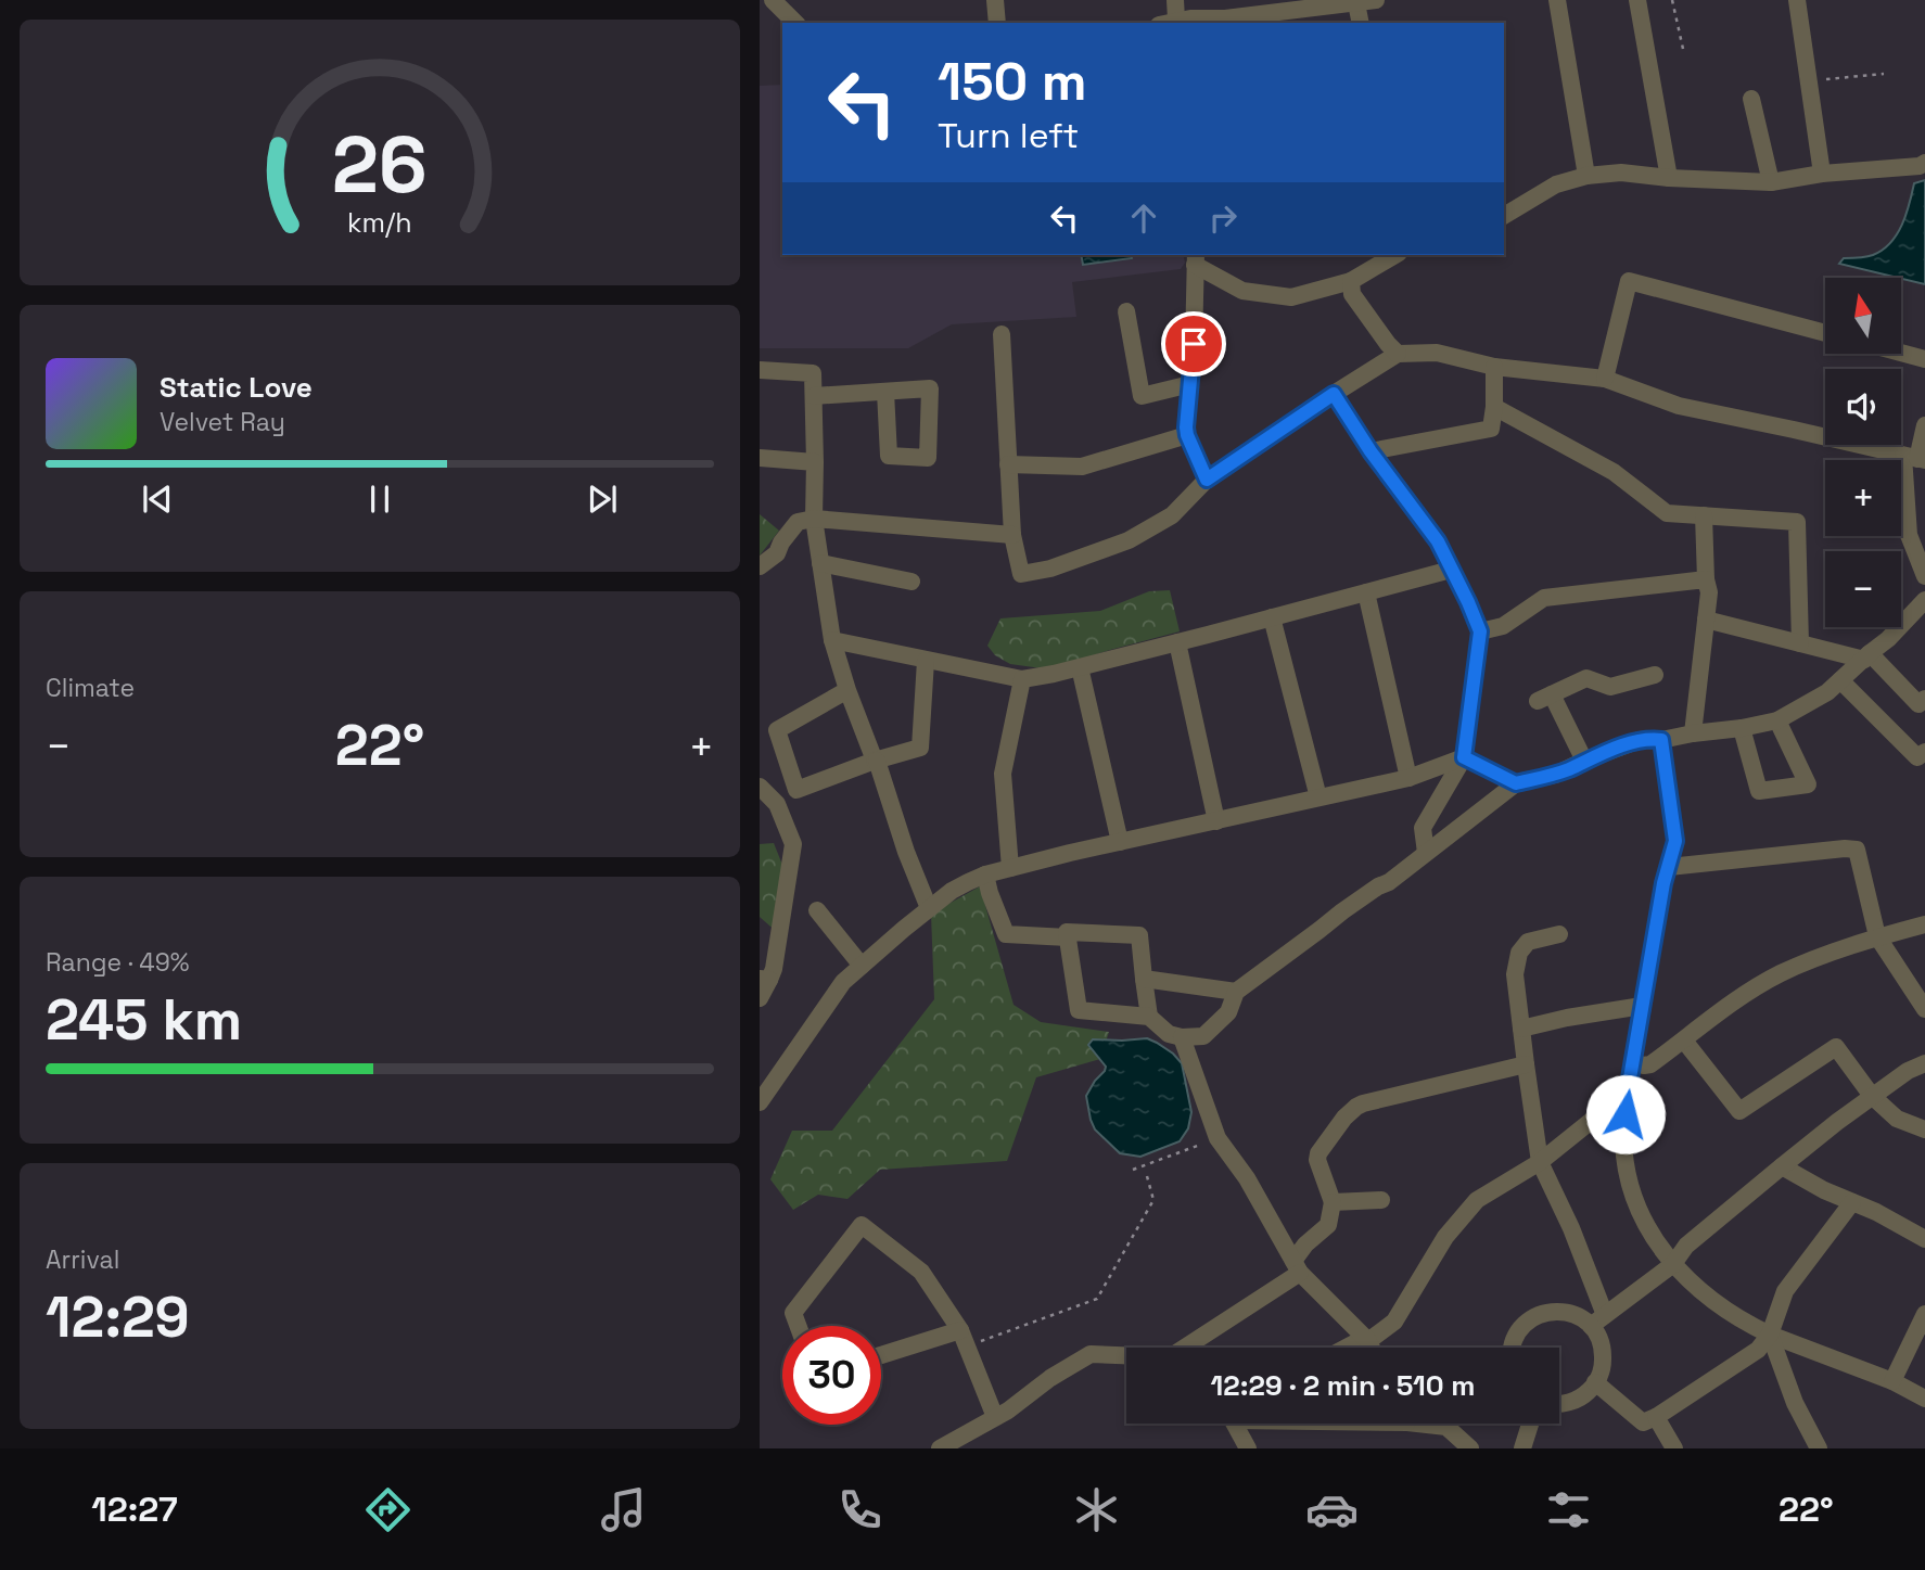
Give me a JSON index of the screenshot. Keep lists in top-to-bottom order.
{
  "north": "top",
  "page": {
    "turn": ["150 m", "Turn left"],
    "map_buttons": ["+", "−"],
    "song": ["Static Love", "Velvet Ray"],
    "tile": [
      "Climate",
      ["Range · 49%", "245 km"],
      ["Arrival", "12:29"]
    ],
    "heat": ["−", "22°", "+"],
    "limit": "30",
    "trip": "12:29 · 2 min · 510 m",
    "tabs": ["12:27", "22°"],
    "gauge": ["26", "km/h"]
  }
}
